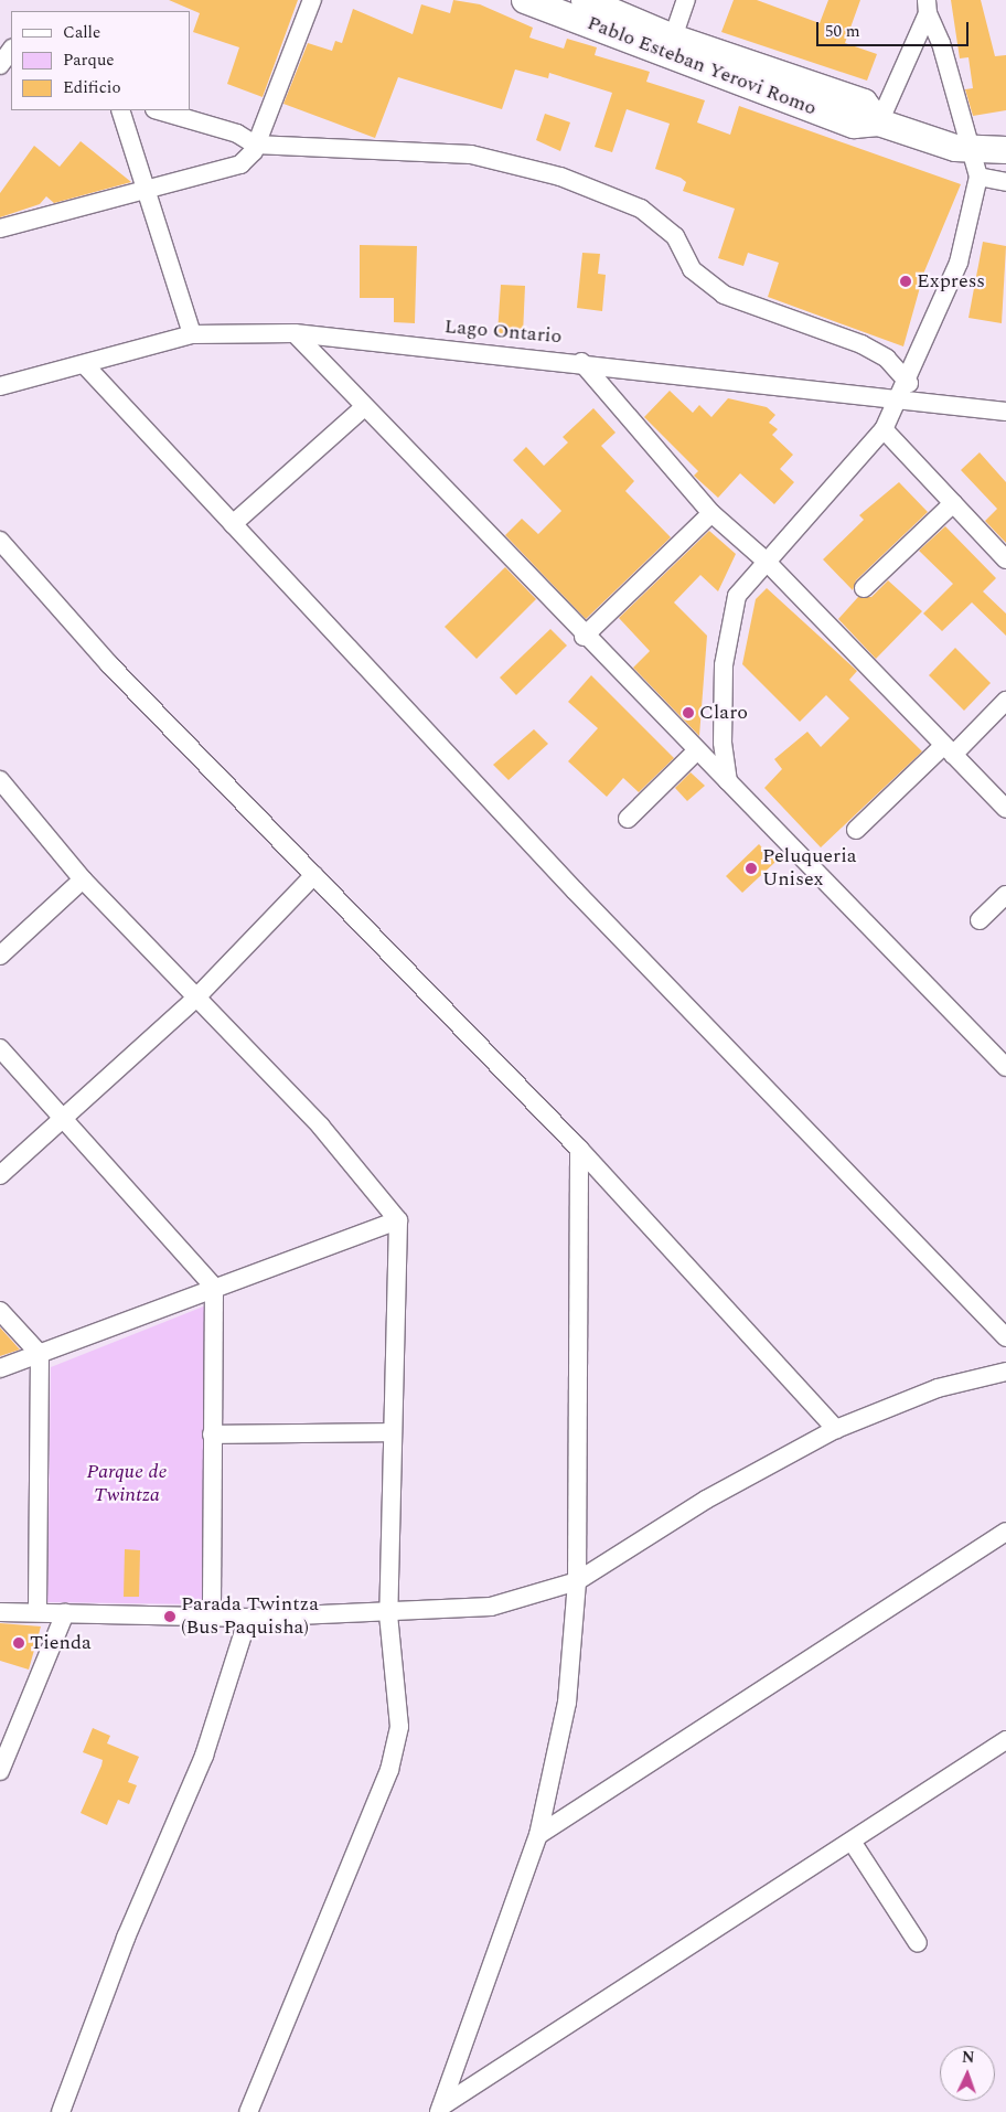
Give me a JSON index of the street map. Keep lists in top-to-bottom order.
{
  "streets": {
    "street": ["Pablo Esteban Yerovi Romo", "Lago Ontario"]
  },
  "parks": ["Parque de Twintza"],
  "places": [
    "Express",
    "Claro",
    "Peluqueria Unisex",
    "Parada Twintza (Bus Paquisha)",
    "Tienda"
  ],
  "legend": ["Calle", "Parque", "Edificio"],
  "scale_bar": "50 m",
  "north": "top"
}
